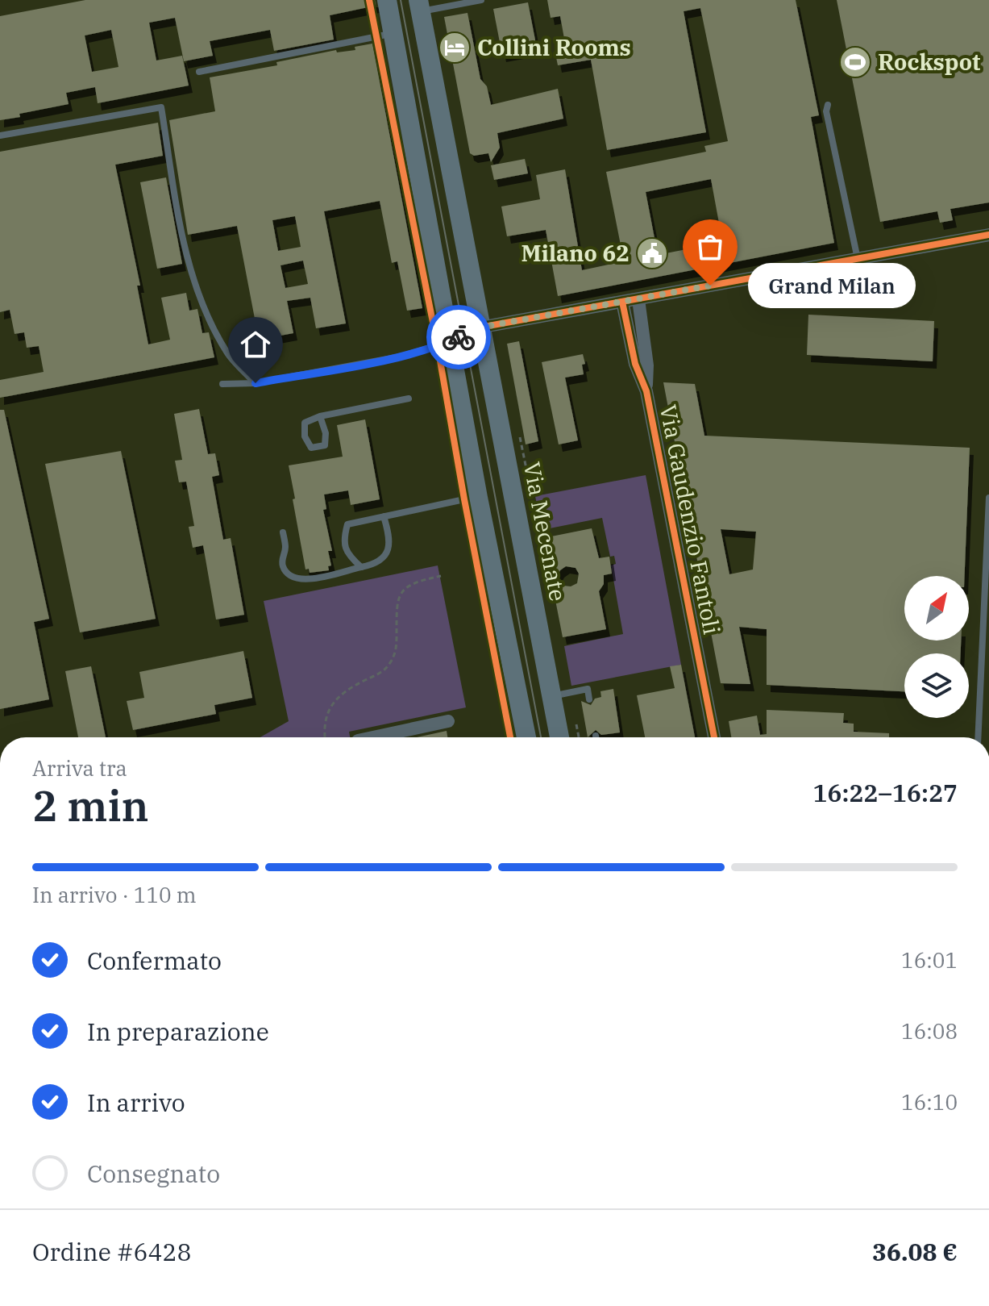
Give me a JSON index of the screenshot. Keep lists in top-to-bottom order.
{
  "streets": {
    "main road": ["Via Mecenate"],
    "street": ["Via Gaudenzio Fantoli"]
  },
  "places": {
    "hotel": ["Collini Rooms"],
    "sports": ["Rockspot"],
    "public building": ["Milano 62"],
    "other": ["Grand Milan"]
  },
  "north": "top right",
  "page": {
    "bubble": "Grand Milan",
    "heading": ["2 min", "Arriva tra", "16:22–16:27"],
    "panel": ["Ordine #6428", "36.08 €"],
    "bar": "In arrivo · 110 m",
    "list": [
      ["Confermato", "16:01"],
      ["In preparazione", "16:08"],
      ["In arrivo", "16:10"],
      "Consegnato"
    ]
  }
}
